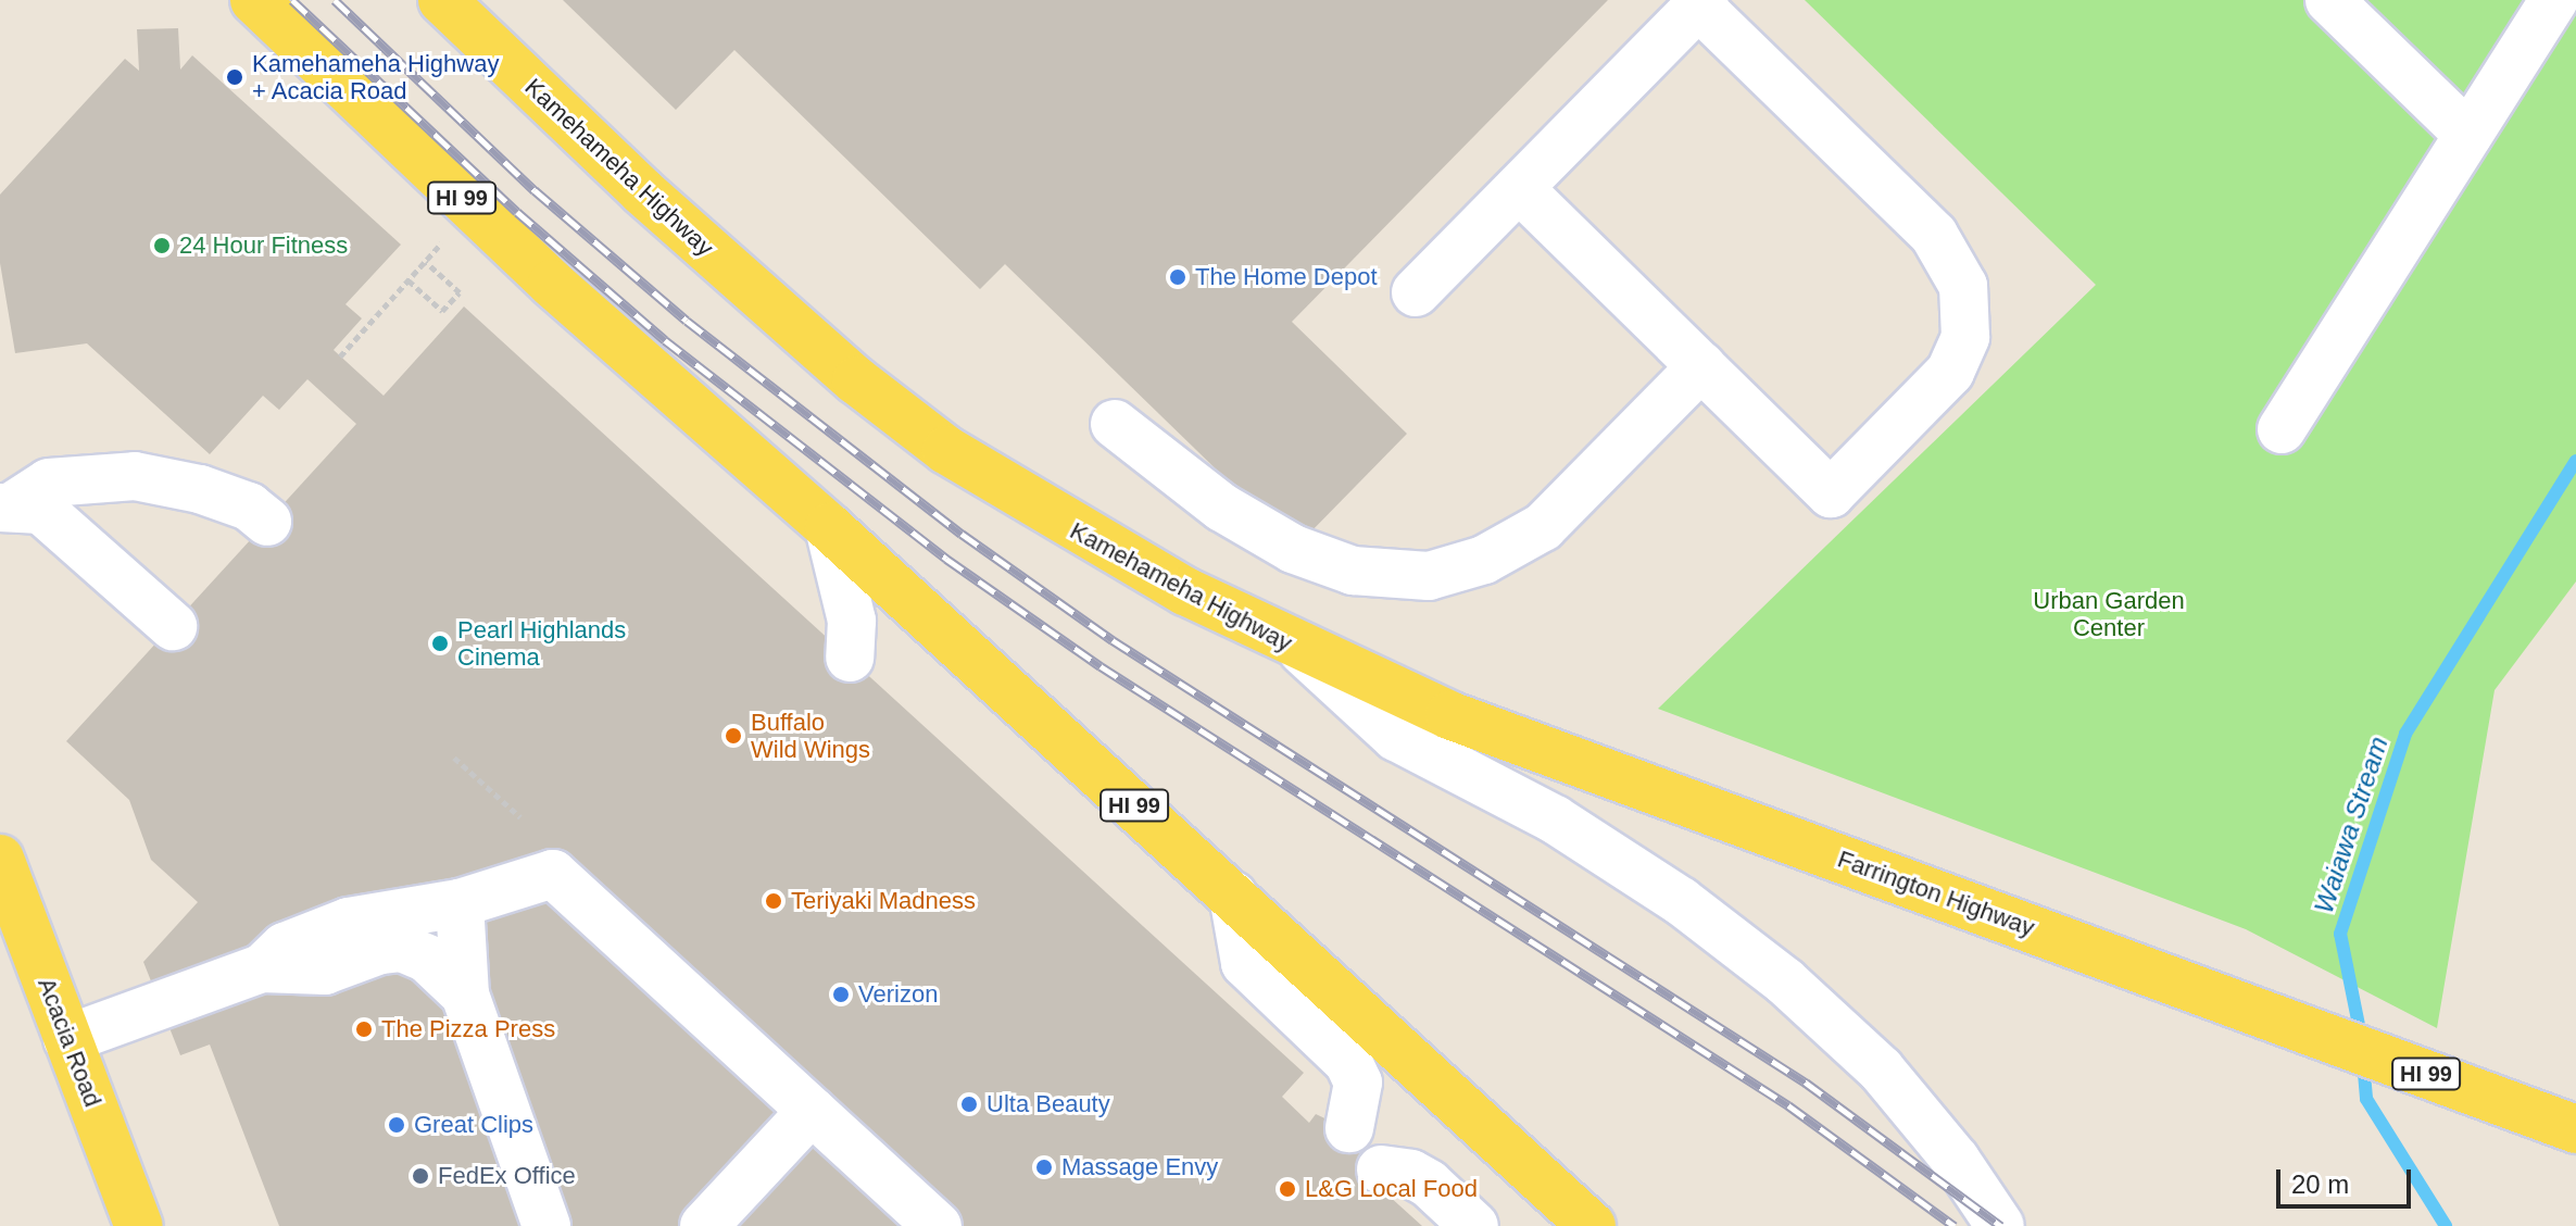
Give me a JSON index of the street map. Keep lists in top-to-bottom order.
{
  "streets": {
    "main road": [
      "Kamehameha Highway",
      "HI 99",
      "Farrington Highway",
      "Acacia Road"
    ]
  },
  "crossings": [
    ["Kamehameha Highway", "Farrington Highway"]
  ],
  "water": ["Waiawa Stream"],
  "parks": ["Urban Garden Center"],
  "places": [
    "Kamehameha Highway + Acacia Road",
    "24 Hour Fitness",
    "The Home Depot",
    "Pearl Highlands Cinema",
    "Buffalo Wild Wings",
    "Teriyaki Madness",
    "Verizon",
    "The Pizza Press",
    "Ulta Beauty",
    "Great Clips",
    "Massage Envy",
    "FedEx Office",
    "L&G Local Food"
  ],
  "scale_bar": "20 m"
}
